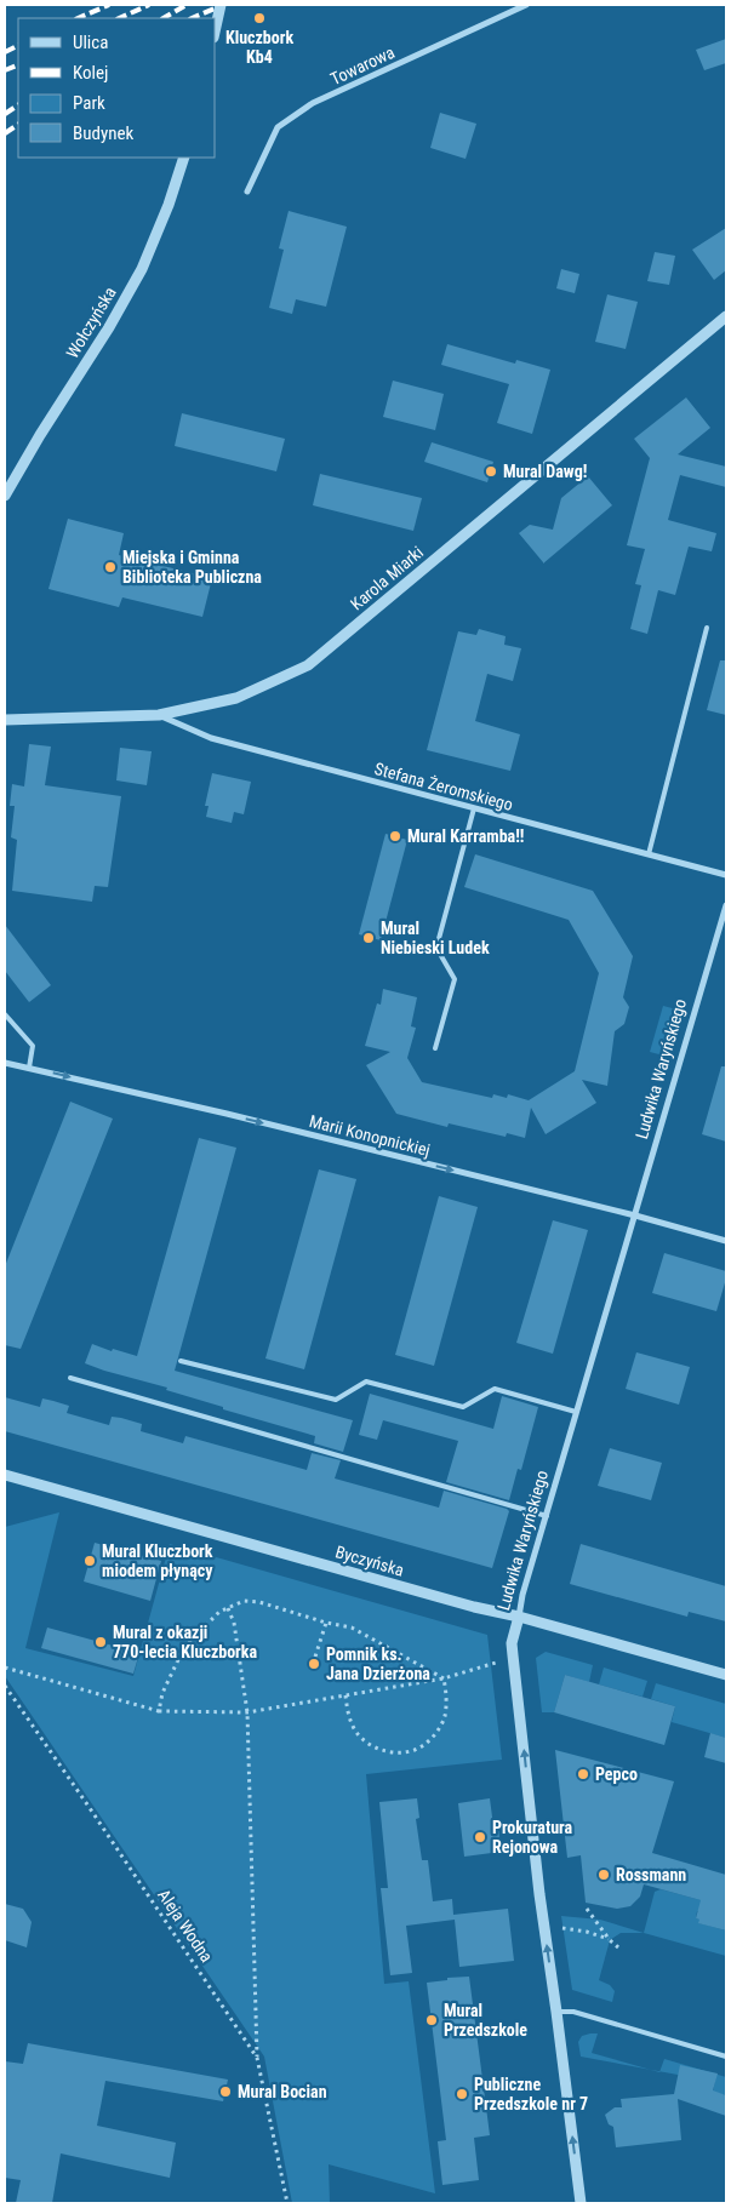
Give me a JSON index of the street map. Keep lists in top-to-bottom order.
{
  "streets": {
    "street": [
      "Towarowa",
      "Wołczyńska",
      "Karola Miarki",
      "Stefana Żeromskiego",
      "Ludwika Waryńskiego",
      "Marii Konopnickiej",
      "Byczyńska"
    ],
    "path": ["Aleja Wodna"]
  },
  "crossings": [
    ["Karola Miarki", "Stefana Żeromskiego"],
    ["Ludwika Waryńskiego", "Marii Konopnickiej"],
    ["Ludwika Waryńskiego", "Byczyńska"]
  ],
  "one_way": ["Ludwika Waryńskiego", "Marii Konopnickiej"],
  "places": [
    "Kluczbork Kb4",
    "Mural Dawg!",
    "Miejska i Gminna Biblioteka Publiczna",
    "Mural Karramba!!",
    "Mural Niebieski Ludek",
    "Mural Kluczbork miodem płynący",
    "Mural z okazji 770-lecia Kluczborka",
    "Pomnik ks. Jana Dzierżona",
    "Pepco",
    "Prokuratura Rejonowa",
    "Rossmann",
    "Mural Przedszkole",
    "Mural Bocian",
    "Publiczne Przedszkole nr 7"
  ],
  "legend": [
    "Ulica",
    "Kolej",
    "Park",
    "Budynek"
  ]
}
